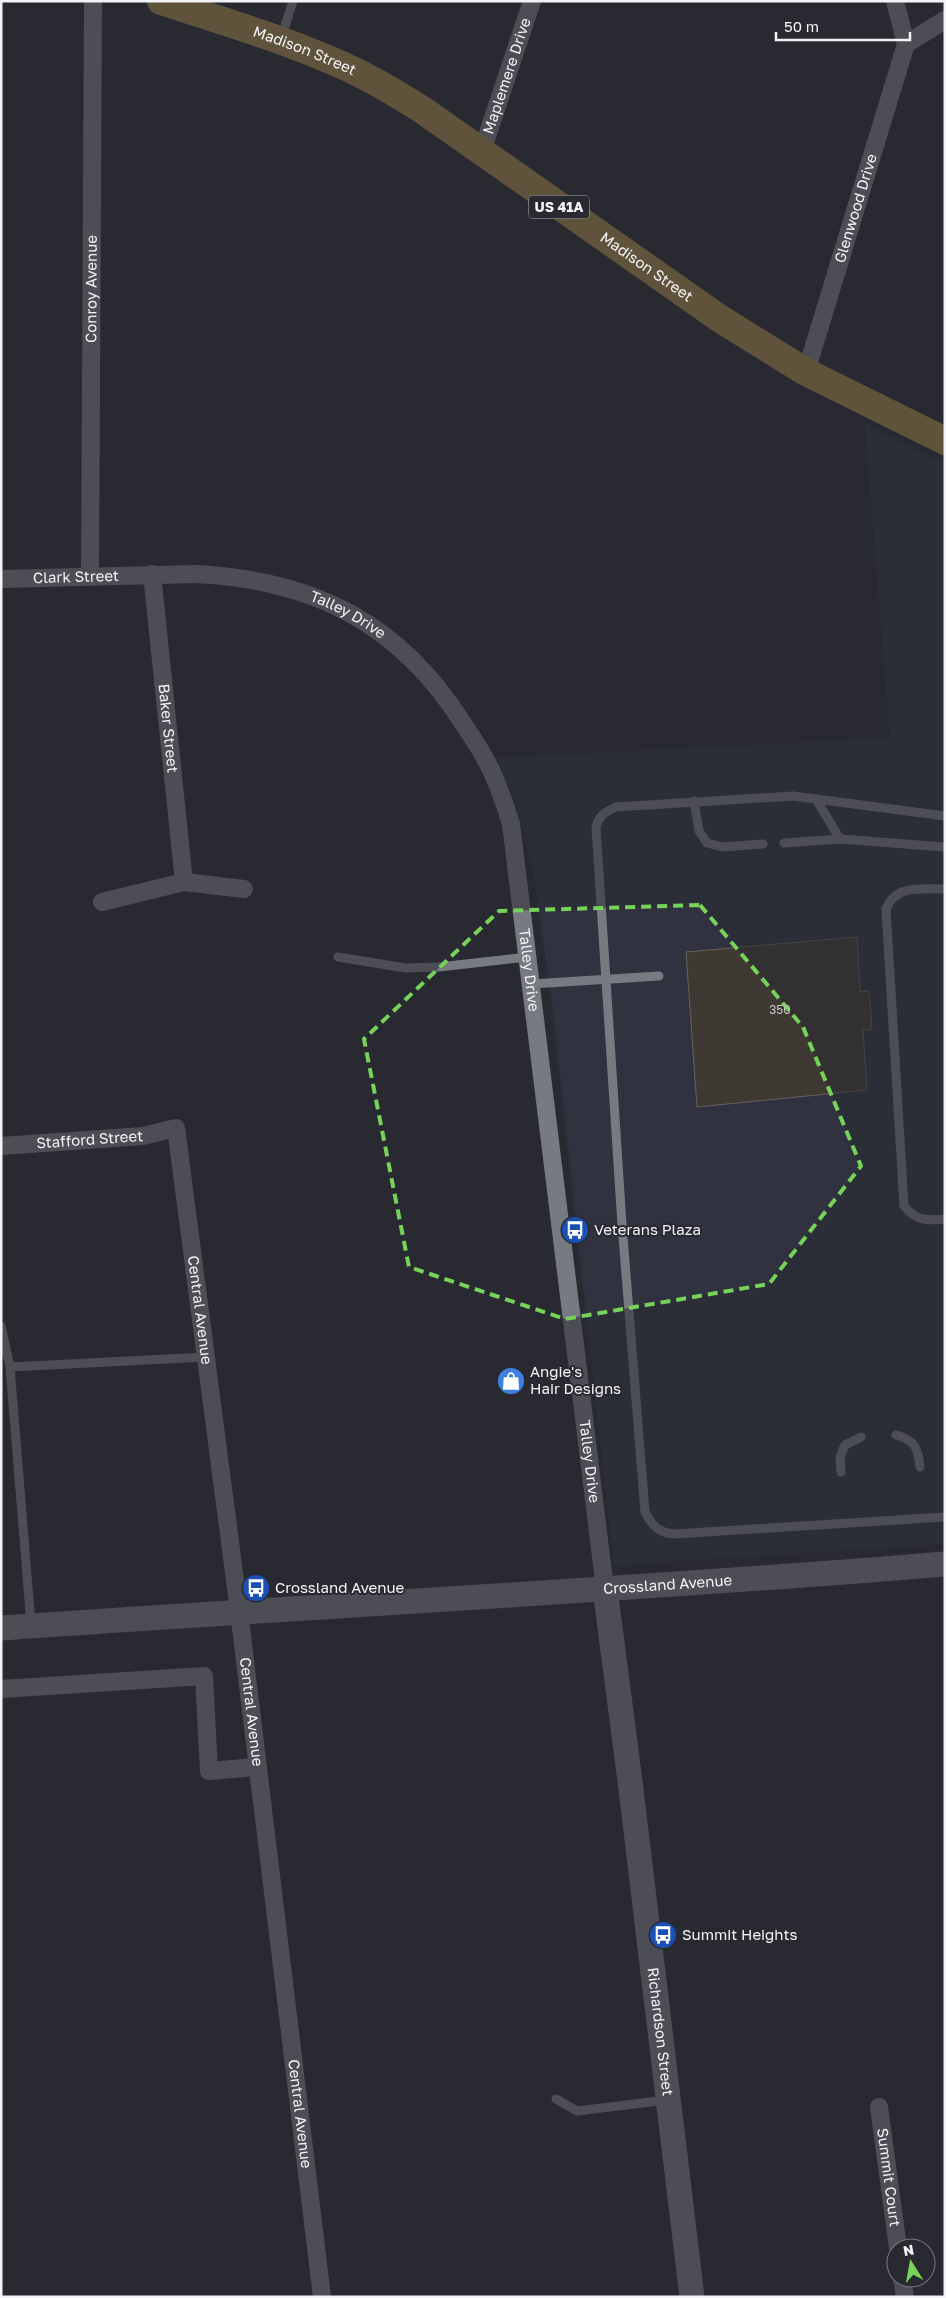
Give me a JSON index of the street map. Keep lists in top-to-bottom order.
{
  "streets": {
    "main road": [
      "Madison Street",
      "US 41A",
      "Crossland Avenue",
      "Richardson Street"
    ],
    "street": [
      "Maplemere Drive",
      "Glenwood Drive",
      "Conroy Avenue",
      "Clark Street",
      "Talley Drive",
      "Baker Street",
      "Stafford Street",
      "Central Avenue",
      "Summit Court"
    ]
  },
  "crossings": [
    ["Madison Street", "Maplemere Drive"],
    ["Madison Street", "Glenwood Drive"],
    ["Conroy Avenue", "Clark Street"],
    ["Clark Street", "Talley Drive"],
    ["Clark Street", "Baker Street"],
    ["Talley Drive", "Baker Street"],
    ["Talley Drive", "Crossland Avenue"],
    ["Talley Drive", "Richardson Street"],
    ["Stafford Street", "Central Avenue"],
    ["Central Avenue", "Crossland Avenue"],
    ["Crossland Avenue", "Richardson Street"]
  ],
  "places": {
    "bus stop": ["Veterans Plaza", "Crossland Avenue", "Summit Heights"],
    "shop": ["Angie's Hair Designs"]
  },
  "house_numbers": ["350"],
  "scale_bar": "50 m",
  "north": "top"
}
